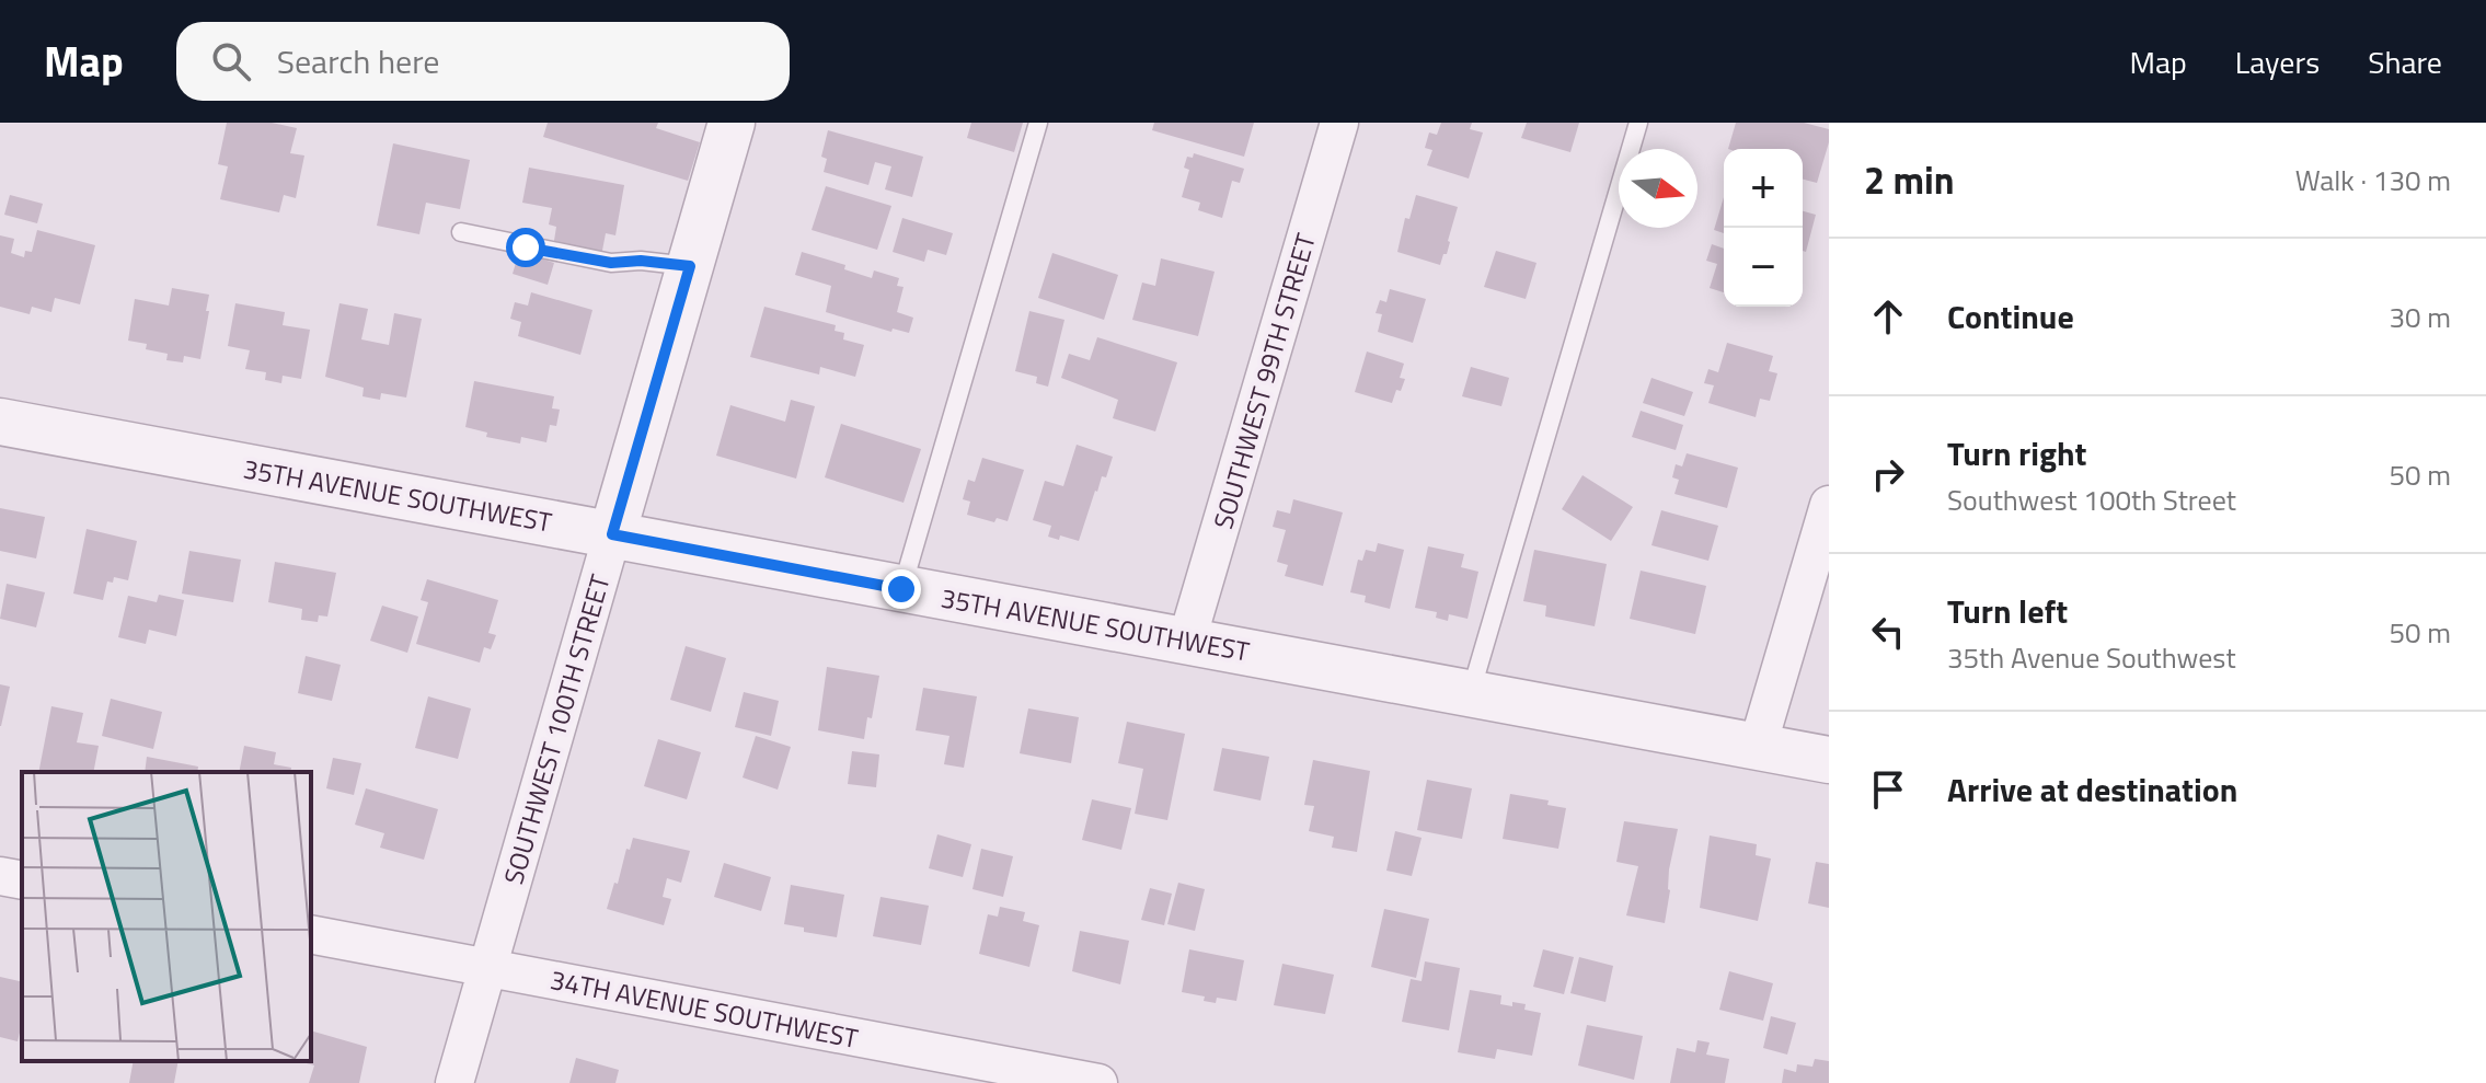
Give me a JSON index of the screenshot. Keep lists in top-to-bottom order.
{
  "streets": {
    "street": [
      "SOUTHWEST 99TH STREET",
      "35TH AVENUE SOUTHWEST",
      "SOUTHWEST 100TH STREET",
      "34TH AVENUE SOUTHWEST"
    ]
  },
  "crossings": [
    ["SOUTHWEST 99TH STREET", "35TH AVENUE SOUTHWEST"],
    ["35TH AVENUE SOUTHWEST", "SOUTHWEST 100TH STREET"],
    ["SOUTHWEST 100TH STREET", "34TH AVENUE SOUTHWEST"]
  ],
  "north": "right",
  "page": {
    "header": "Map",
    "search": "Search here",
    "nav": ["Map", "Layers", "Share"],
    "heading": ["2 min", "Walk · 130 m"],
    "map_buttons": ["+", "−"],
    "list": [
      ["Continue", "30 m"],
      ["Turn right", "Southwest 100th Street", "50 m"],
      ["Turn left", "35th Avenue Southwest", "50 m"],
      "Arrive at destination"
    ]
  }
}
